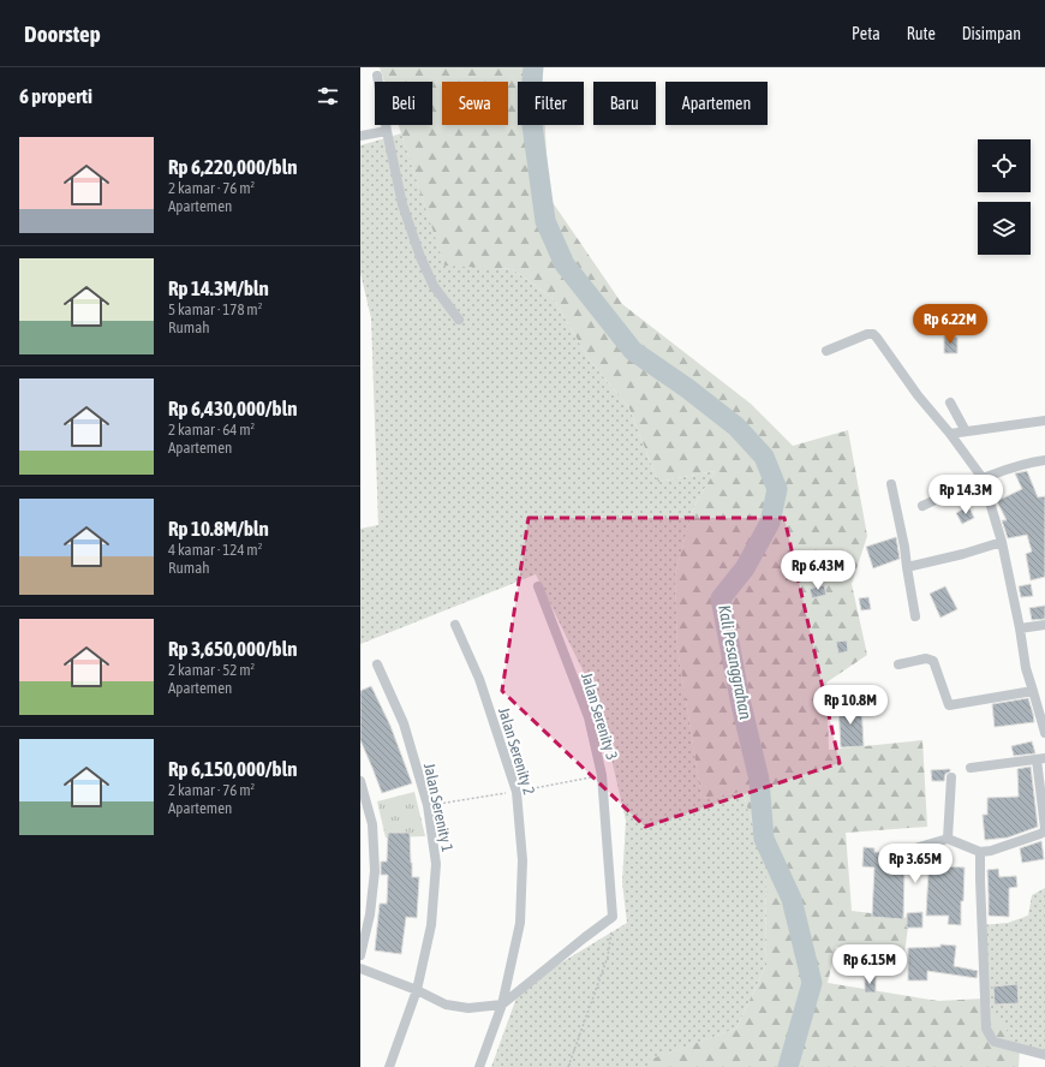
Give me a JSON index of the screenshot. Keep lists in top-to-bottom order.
{
  "streets": {
    "street": ["Jalan Serenity 3", "Jalan Serenity 2", "Jalan Serenity 1"]
  },
  "water": ["Kali Pesanggrahan"],
  "page": {
    "header": "Doorstep",
    "nav": ["Peta", "Rute", "Disimpan"],
    "heading": "6 properti",
    "chip": [
      "Beli",
      "Sewa",
      "Filter",
      "Baru",
      "Apartemen"
    ],
    "list": [
      {
        "name": "Rp 6,220,000/bln",
        "note": "2 kamar · 76 m² · Apartemen"
      },
      {
        "name": "Rp 14.3M/bln",
        "note": "5 kamar · 178 m² · Rumah"
      },
      {
        "name": "Rp 6,430,000/bln",
        "note": "2 kamar · 64 m² · Apartemen"
      },
      {
        "name": "Rp 10.8M/bln",
        "note": "4 kamar · 124 m² · Rumah"
      },
      {
        "name": "Rp 3,650,000/bln",
        "note": "2 kamar · 52 m² · Apartemen"
      },
      {
        "name": "Rp 6,150,000/bln",
        "note": "2 kamar · 76 m² · Apartemen"
      }
    ],
    "price": [
      "Rp 6.22M",
      "Rp 14.3M",
      "Rp 6.43M",
      "Rp 10.8M",
      "Rp 3.65M",
      "Rp 6.15M"
    ]
  }
}
